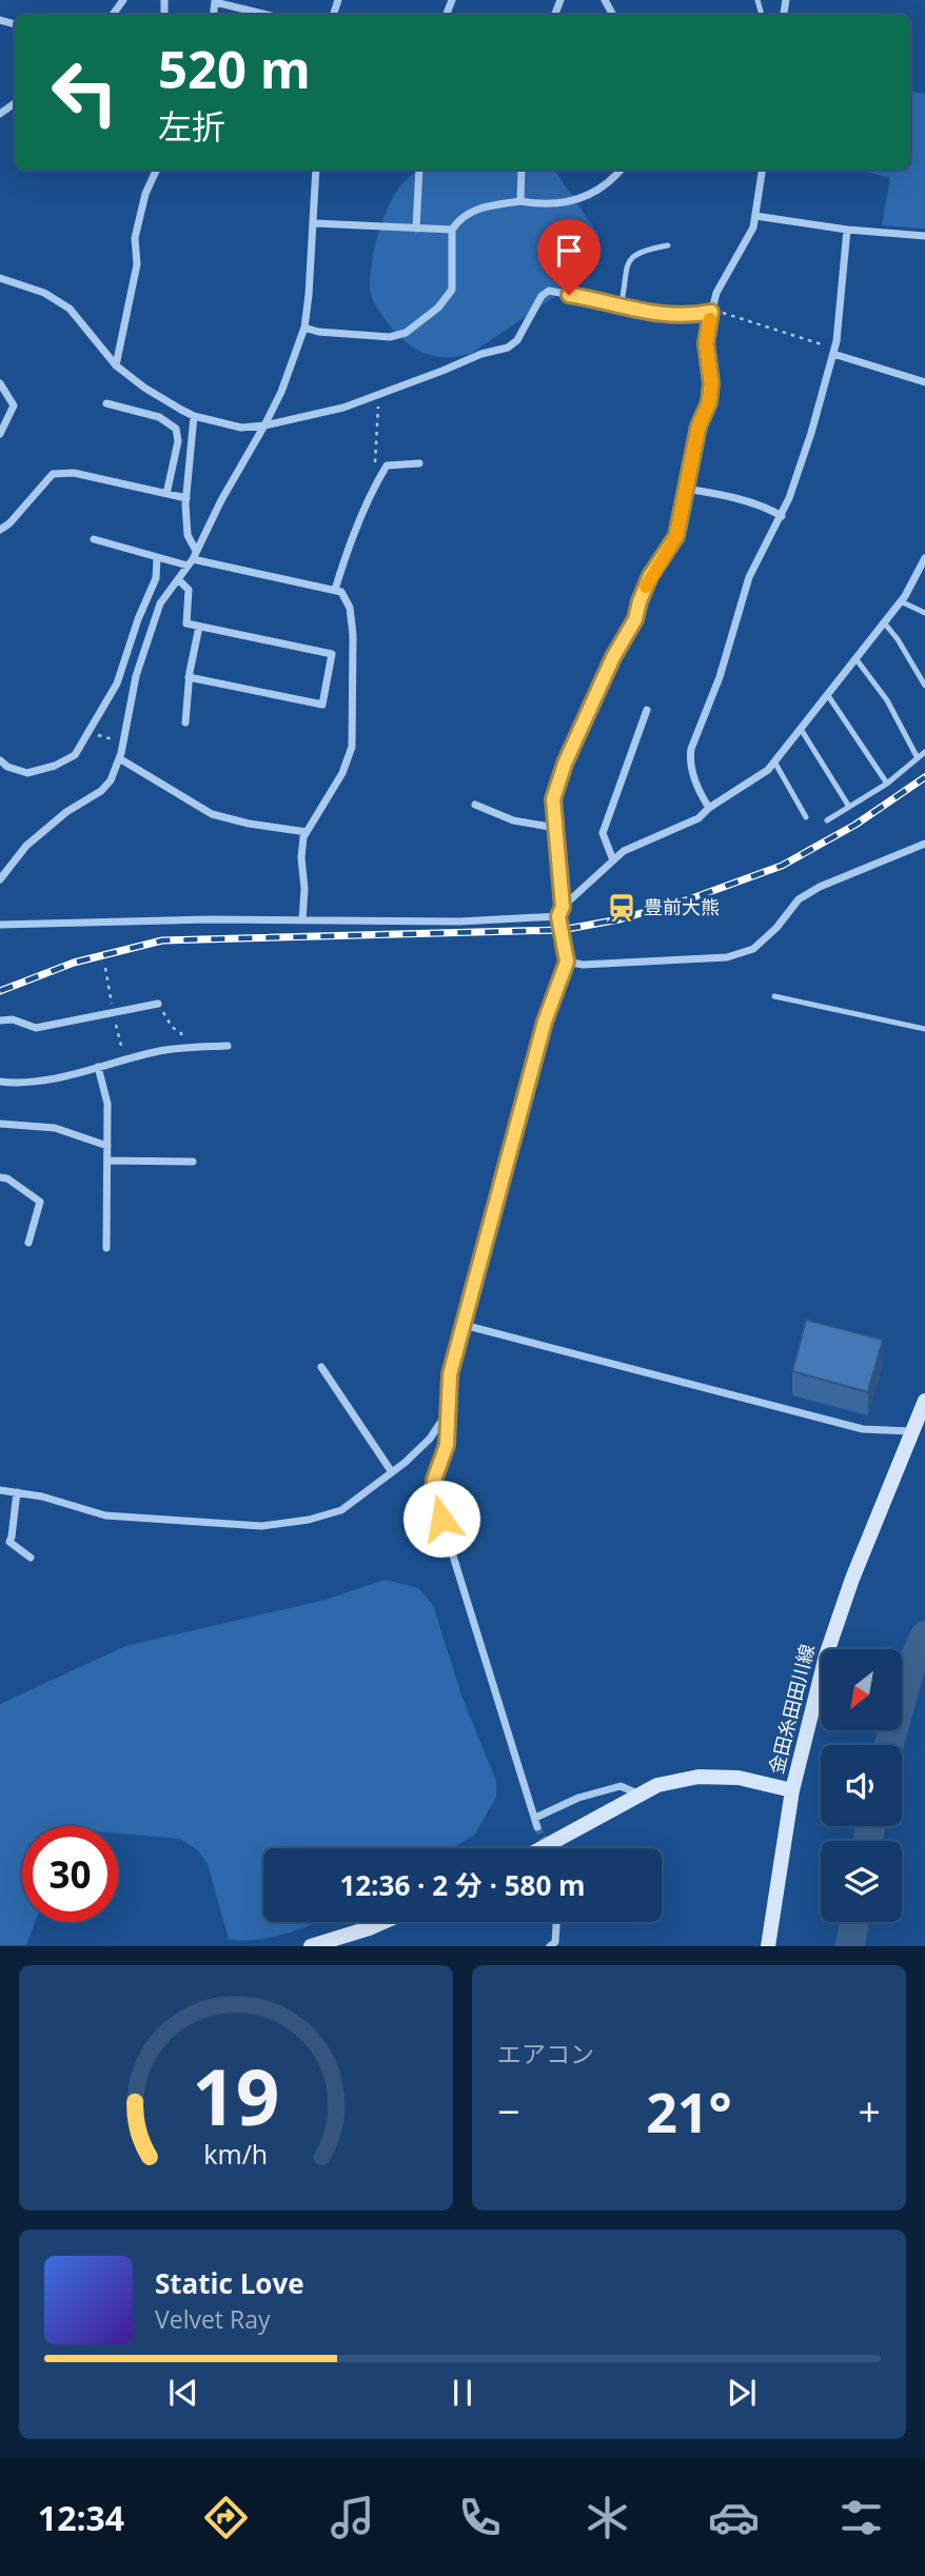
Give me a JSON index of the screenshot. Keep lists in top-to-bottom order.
{
  "streets": {
    "main road": ["金田糸田田川線"]
  },
  "places": {
    "station": ["豊前大熊"]
  },
  "north": "bottom left",
  "page": {
    "turn": ["520 m", "左折"],
    "limit": "30",
    "trip": "12:36 · 2 分 · 580 m",
    "tile": "エアコン",
    "heat": ["−", "21°", "+"],
    "song": ["Static Love", "Velvet Ray"],
    "tabs": "12:34",
    "gauge": ["19", "km/h"]
  }
}
